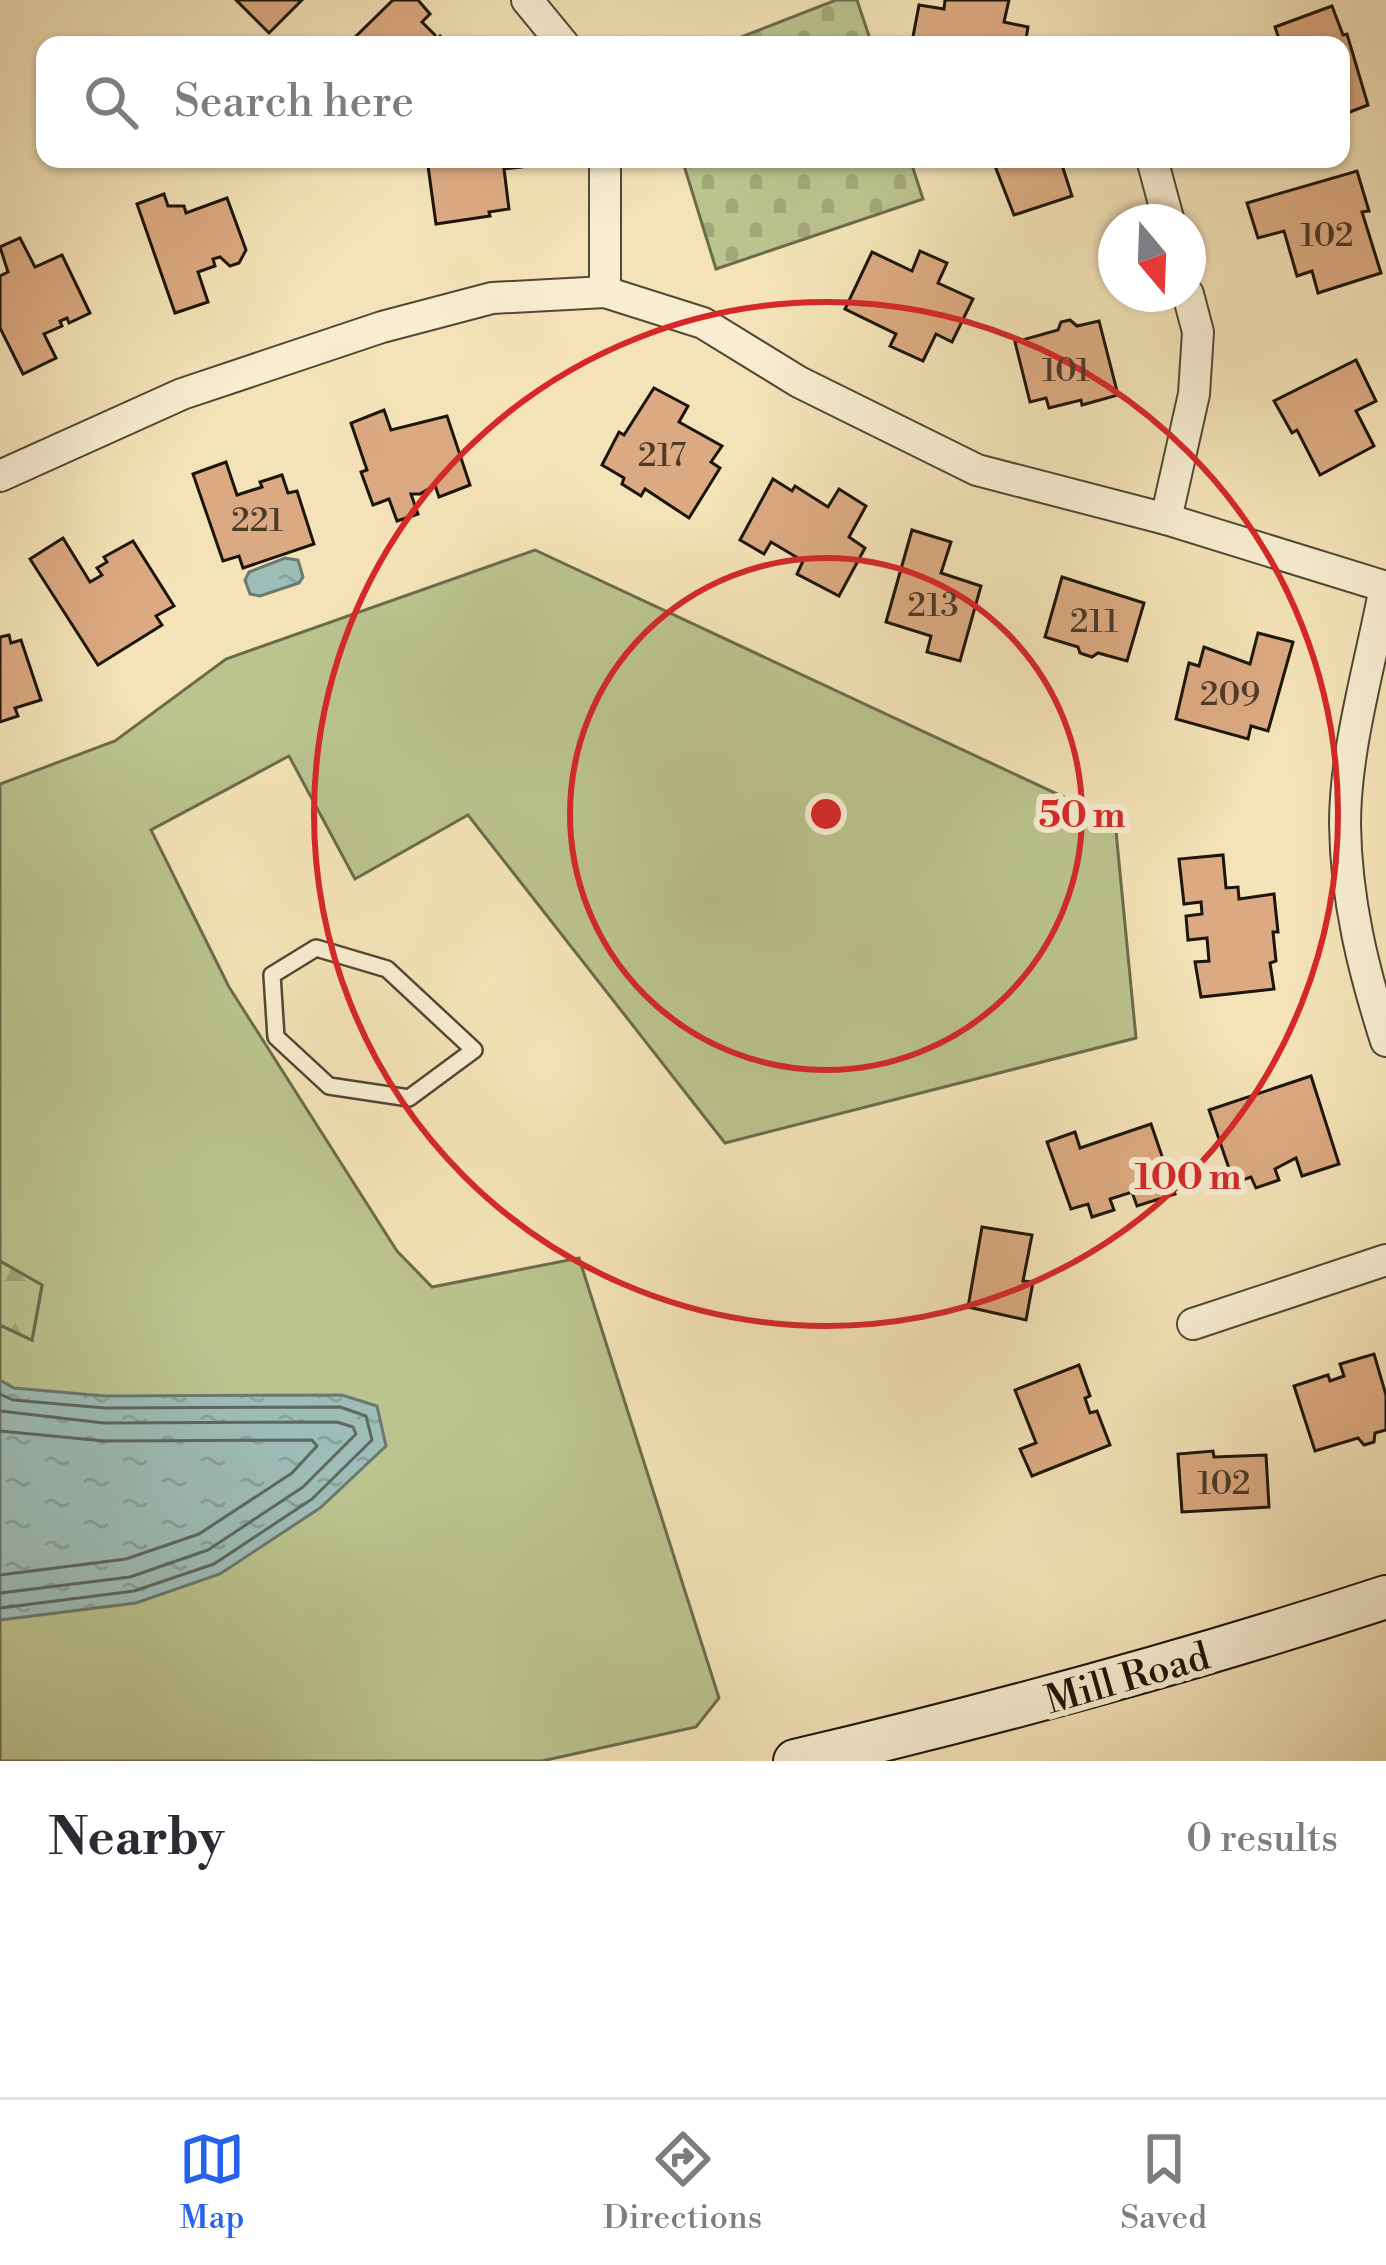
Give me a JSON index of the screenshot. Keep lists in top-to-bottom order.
{
  "streets": {
    "street": ["Mill Road"]
  },
  "house_numbers": [
    "102",
    "101",
    "217",
    "221",
    "213",
    "211",
    "209",
    "102"
  ],
  "north": "bottom",
  "page": {
    "search": "Search here",
    "heading": ["Nearby", "0 results"],
    "nav": ["Map", "Directions", "Saved"]
  },
  "rings": ["50 m", "100 m"]
}
